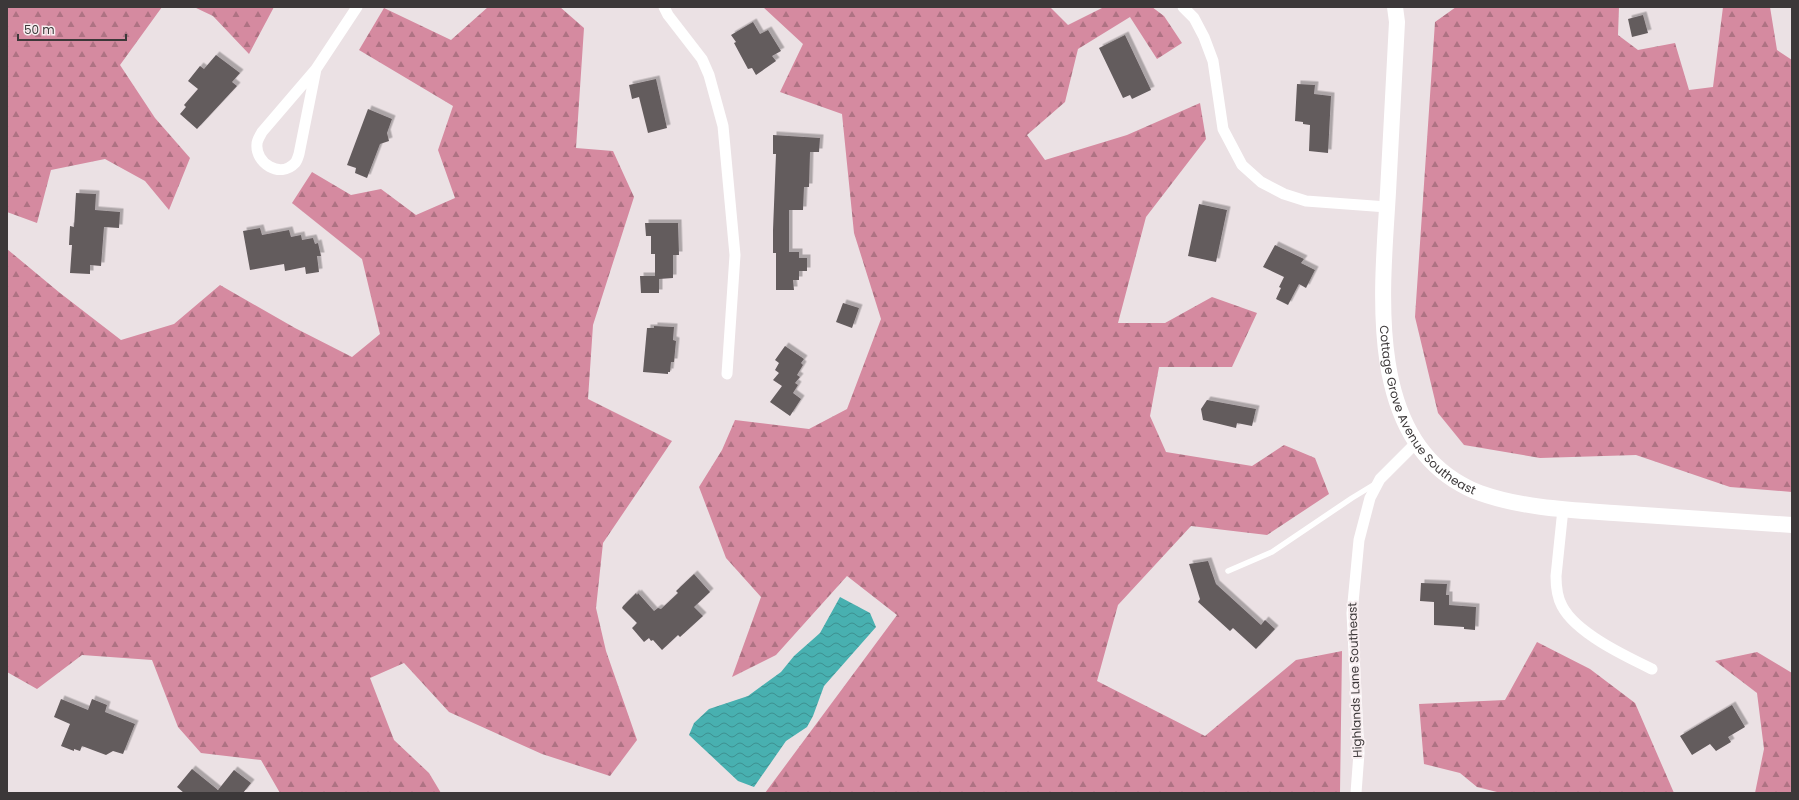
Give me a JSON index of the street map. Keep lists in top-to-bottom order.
{
  "streets": {
    "main road": ["Cottage Grove Avenue Southeast"],
    "street": ["Highlands Lane Southeast"]
  },
  "crossings": [
    ["Cottage Grove Avenue Southeast", "Highlands Lane Southeast"]
  ],
  "scale_bar": "50 m"
}
